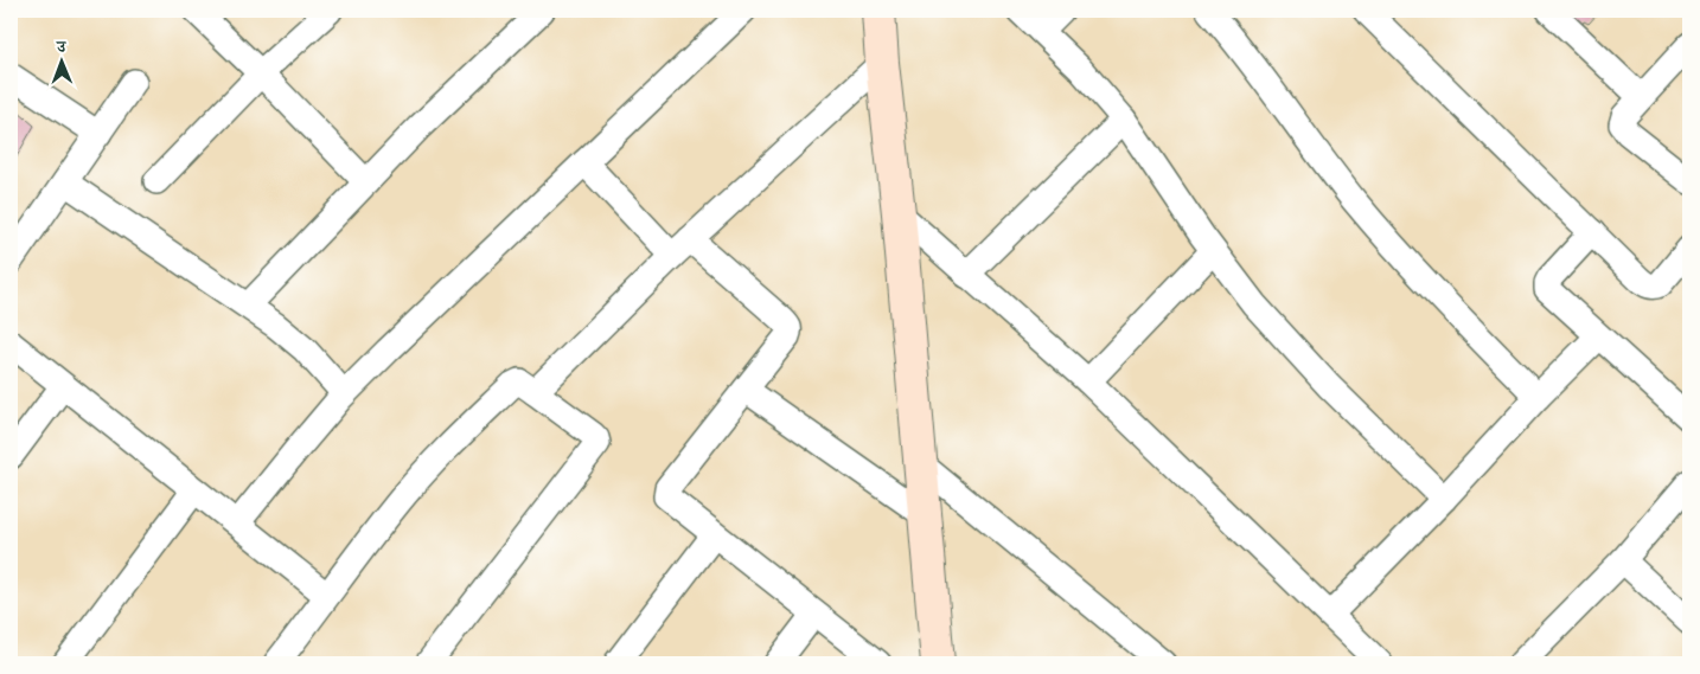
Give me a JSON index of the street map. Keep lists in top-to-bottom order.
{
  "north": "top"
}
